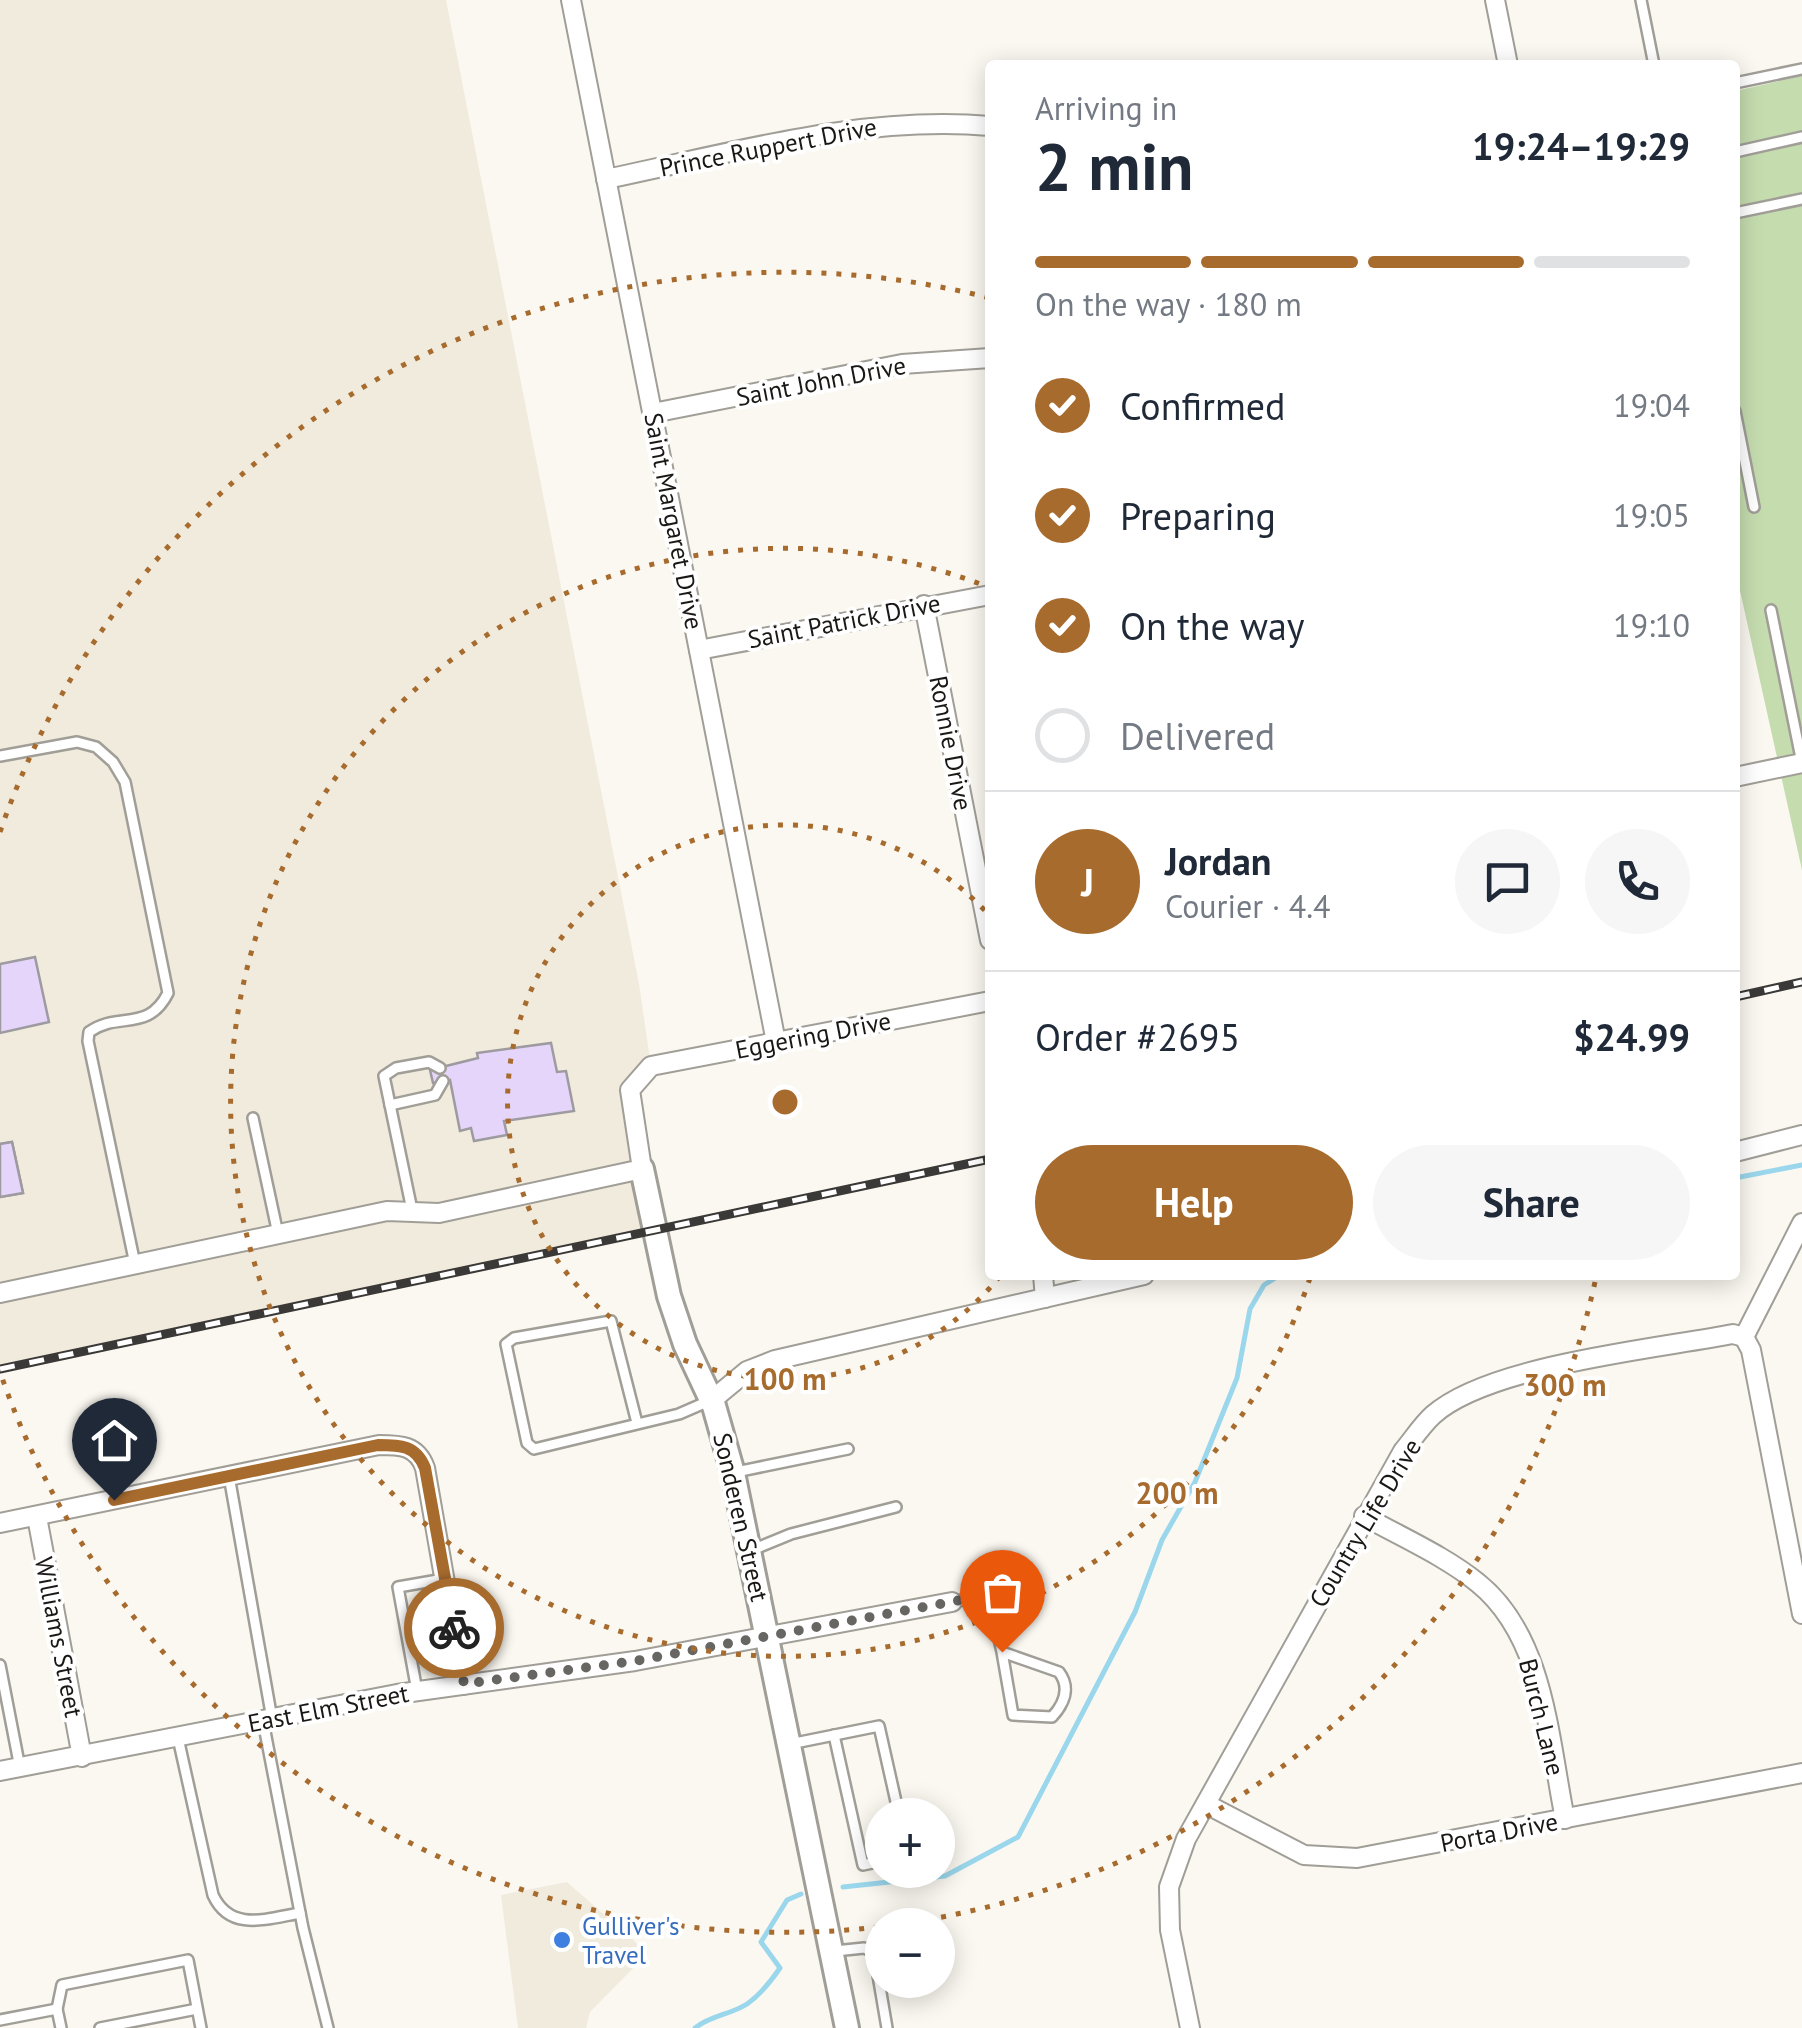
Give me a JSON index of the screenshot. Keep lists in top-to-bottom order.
{
  "streets": {
    "street": [
      "Prince Ruppert Drive",
      "Saint John Drive",
      "Saint Margaret Drive",
      "Saint Patrick Drive",
      "Ronnie Drive",
      "Eggering Drive",
      "Sonderen Street",
      "Country Life Drive",
      "Williams Street",
      "East Elm Street",
      "Burch Lane",
      "Porta Drive"
    ]
  },
  "crossings": [
    ["Prince Ruppert Drive", "Saint Margaret Drive"],
    ["Saint John Drive", "Saint Margaret Drive"],
    ["Saint Margaret Drive", "Saint Patrick Drive"],
    ["Saint Margaret Drive", "Eggering Drive"],
    ["Saint Patrick Drive", "Ronnie Drive"],
    ["Eggering Drive", "Sonderen Street"],
    ["Sonderen Street", "East Elm Street"],
    ["Country Life Drive", "Burch Lane"],
    ["Country Life Drive", "Porta Drive"],
    ["Williams Street", "East Elm Street"],
    ["Burch Lane", "Porta Drive"]
  ],
  "places": ["Gulliver's Travel"],
  "page": {
    "heading": ["2 min", "Arriving in", "19:24–19:29"],
    "panel": [
      "Jordan",
      "Courier · 4.4",
      "Order #2695",
      "$24.99"
    ],
    "bar": "On the way · 180 m",
    "list": [
      ["Confirmed", "19:04"],
      ["Preparing", "19:05"],
      ["On the way", "19:10"],
      "Delivered"
    ],
    "round": "J",
    "buttons": ["Help", "Share"],
    "map_buttons": ["+", "−"]
  },
  "rings": ["100 m", "300 m", "200 m"]
}
